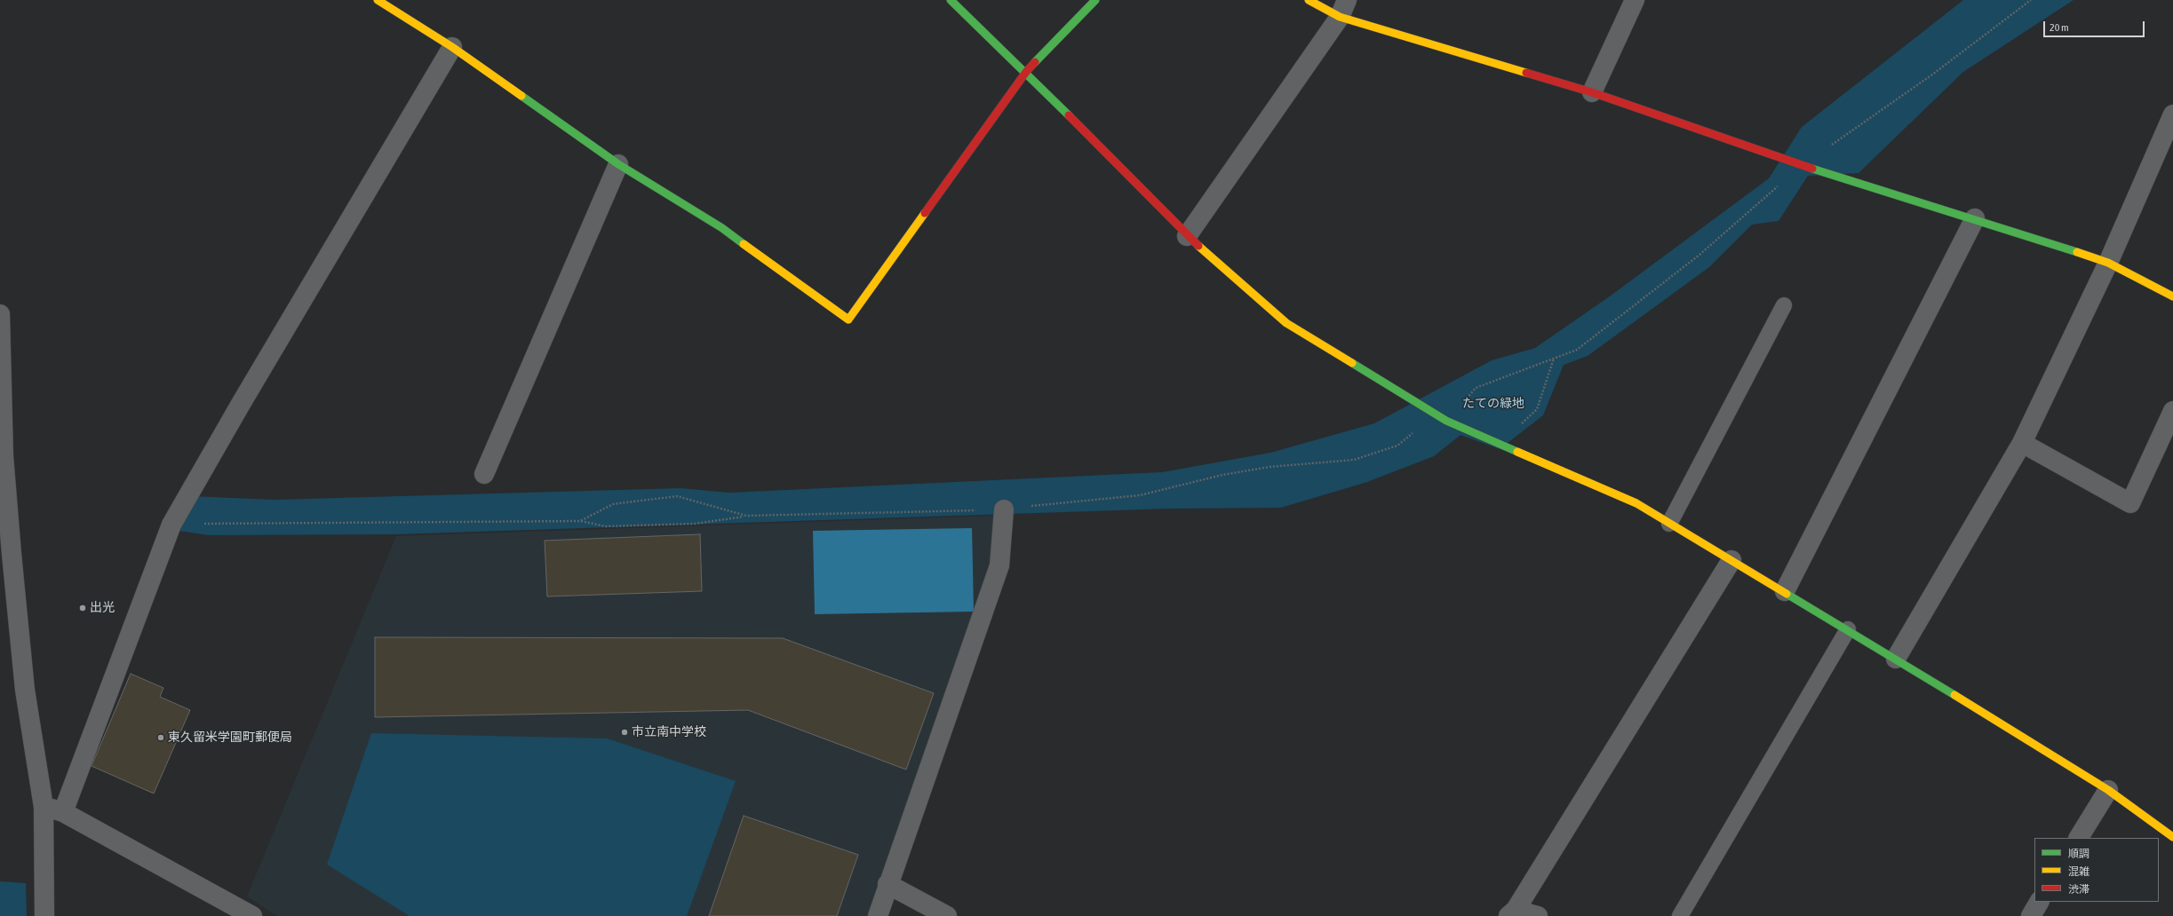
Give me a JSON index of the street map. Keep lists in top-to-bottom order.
{
  "parks": ["たての緑地"],
  "places": ["出光", "市立南中学校", "東久留米学園町郵便局"],
  "legend": ["順調", "混雑", "渋滞"],
  "scale_bar": "20 m"
}
